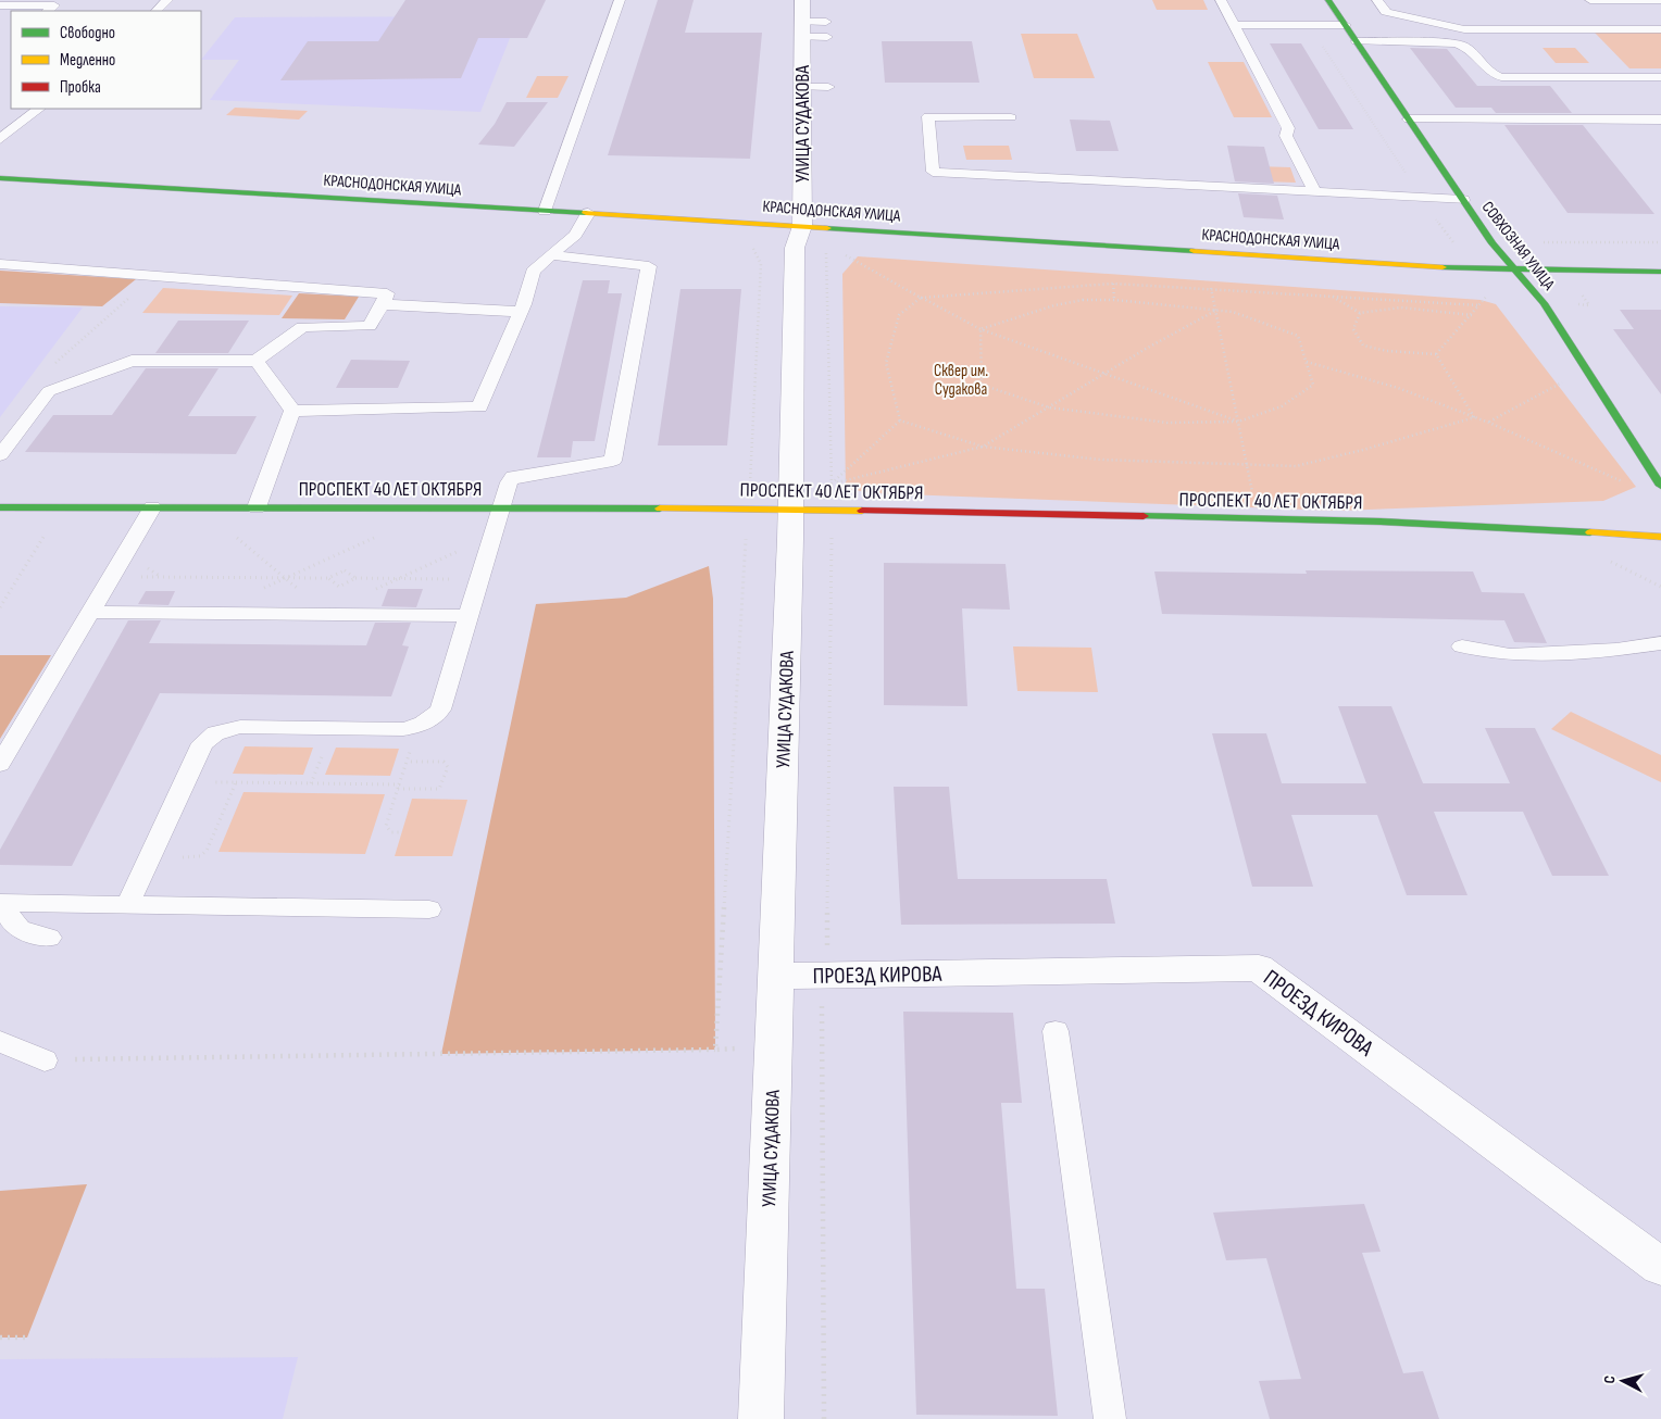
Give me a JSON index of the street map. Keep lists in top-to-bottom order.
{
  "streets": {
    "street": [
      "УЛИЦА СУДАКОВА",
      "КРАСНОДОНСКАЯ УЛИЦА",
      "СОВХОЗНАЯ УЛИЦА",
      "ПРОСПЕКТ 40 ЛЕТ ОКТЯБРЯ",
      "ПРОЕЗД КИРОВА"
    ]
  },
  "crossings": [
    ["УЛИЦА СУДАКОВА", "КРАСНОДОНСКАЯ УЛИЦА"],
    ["УЛИЦА СУДАКОВА", "ПРОСПЕКТ 40 ЛЕТ ОКТЯБРЯ"],
    ["УЛИЦА СУДАКОВА", "ПРОЕЗД КИРОВА"],
    ["КРАСНОДОНСКАЯ УЛИЦА", "СОВХОЗНАЯ УЛИЦА"]
  ],
  "parks": ["Сквер им. Судакова"],
  "legend": ["Свободно", "Медленно", "Пробка"],
  "north": "left"
}
